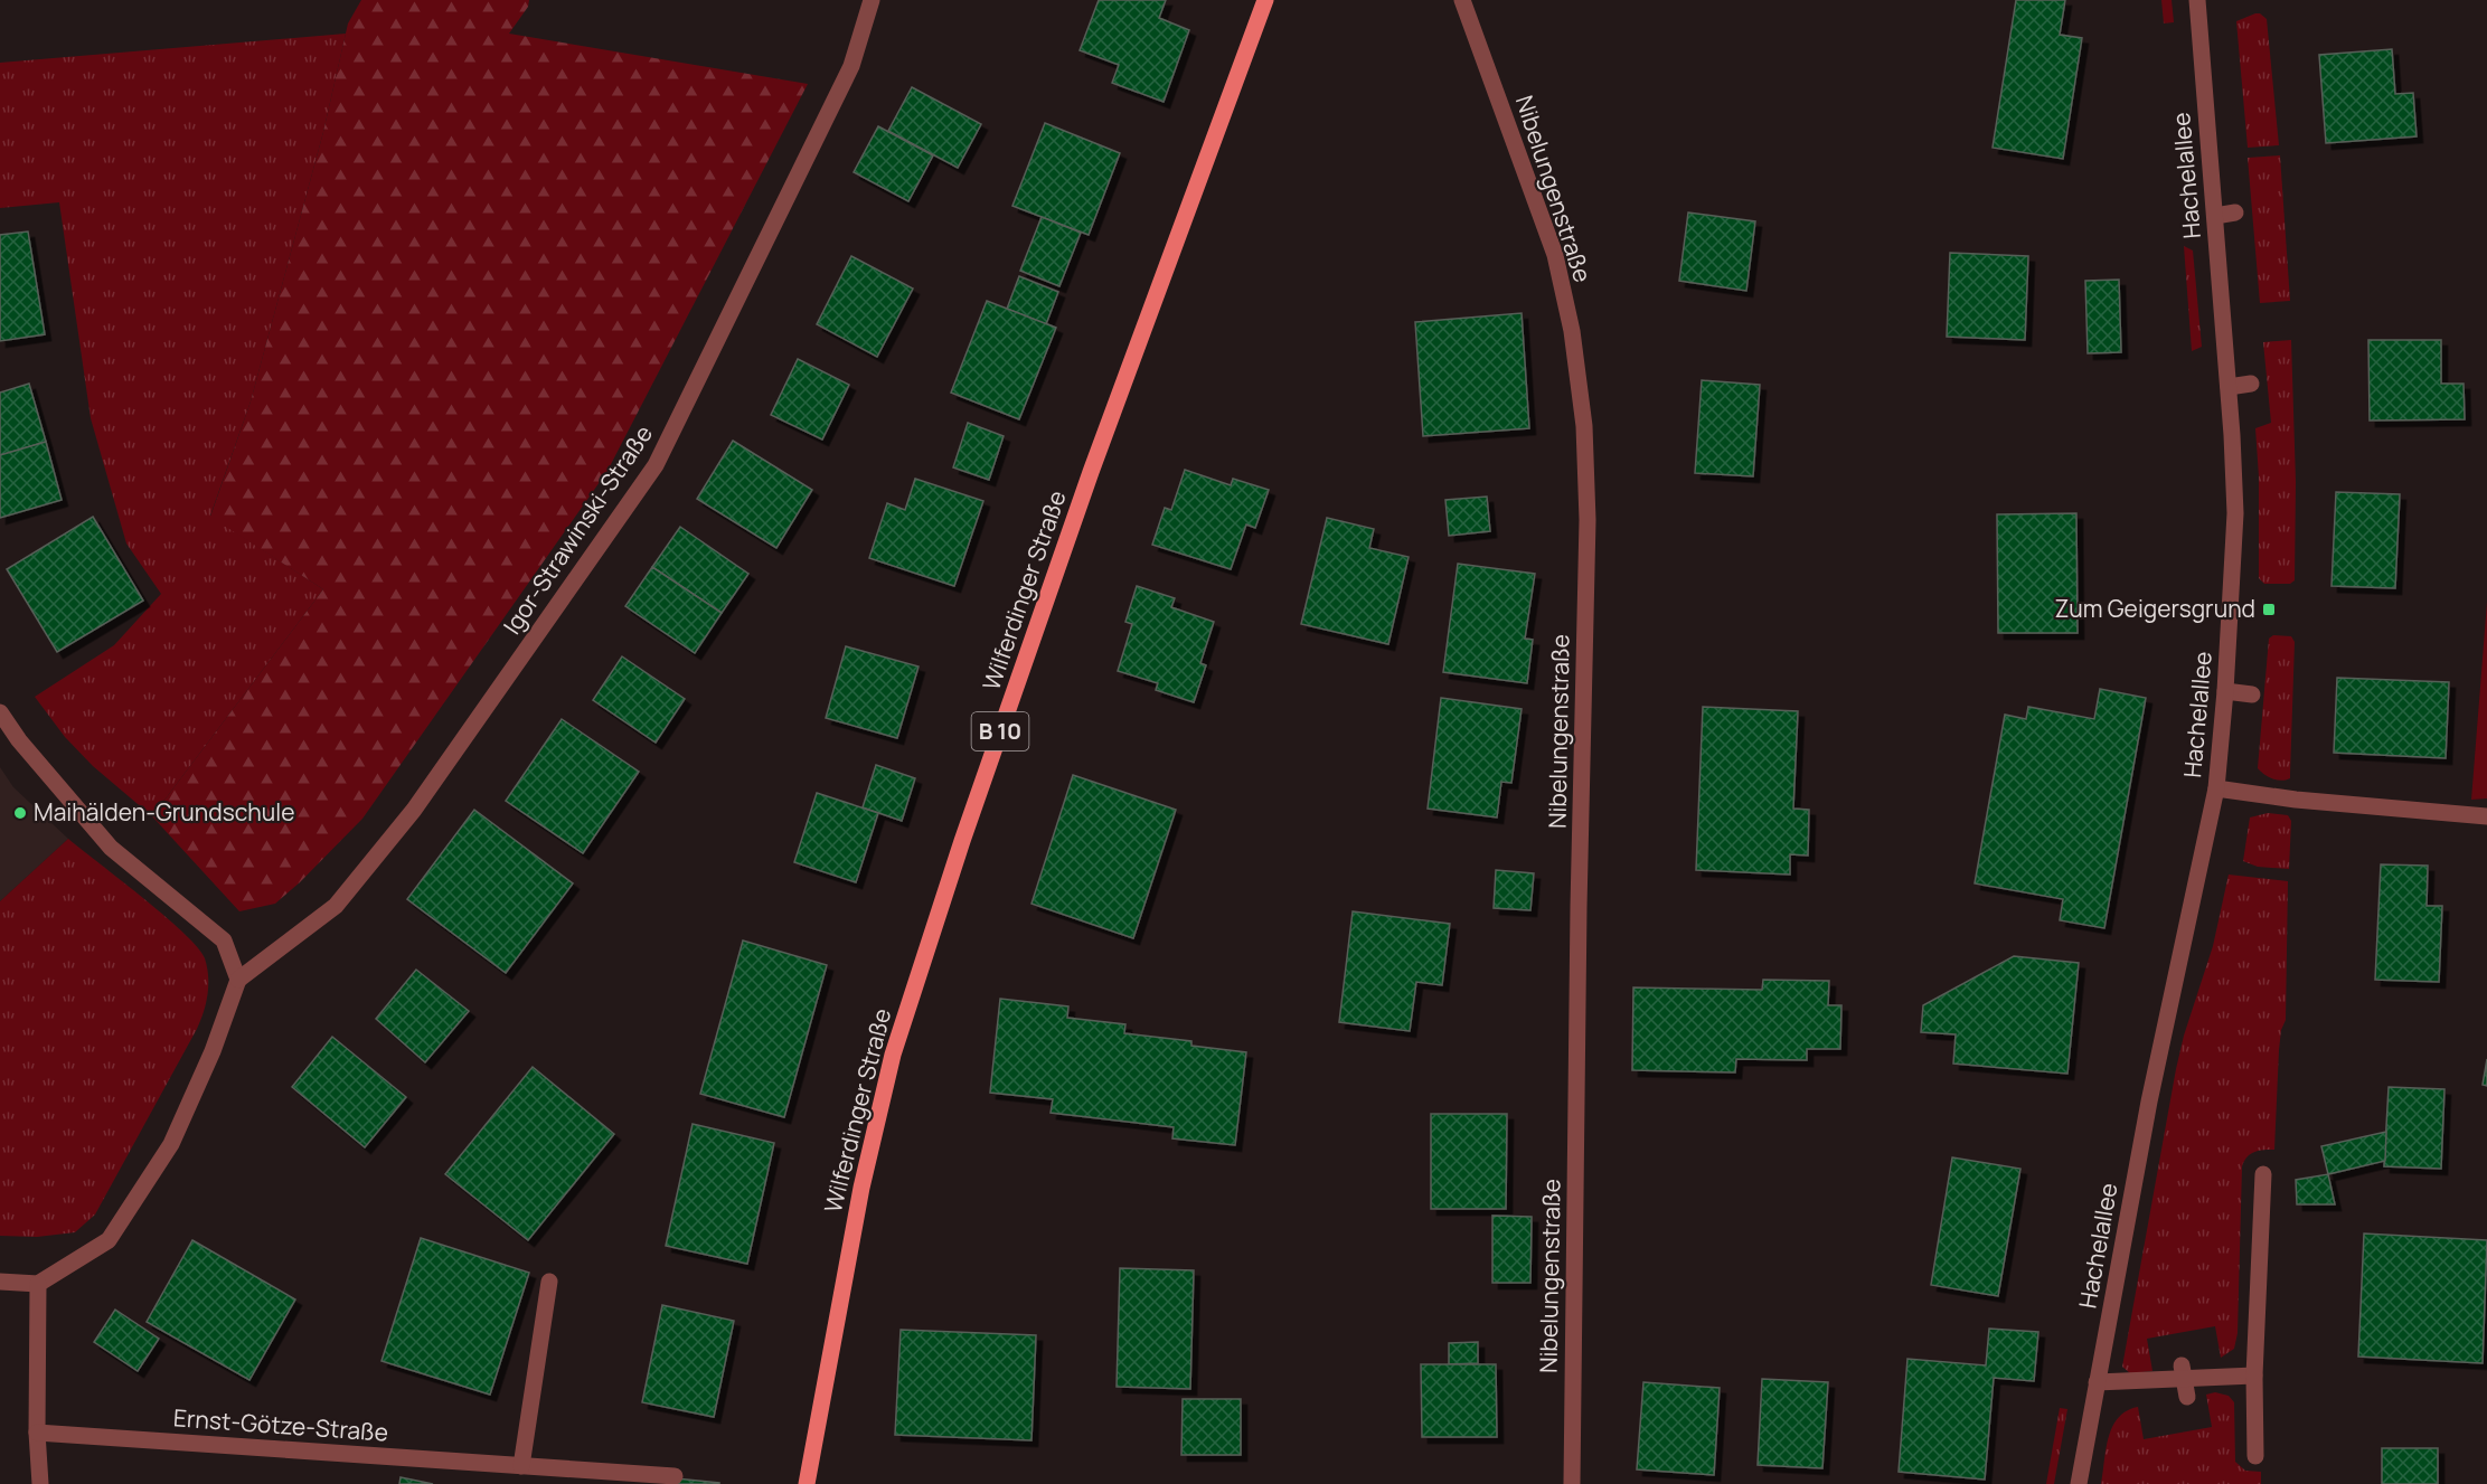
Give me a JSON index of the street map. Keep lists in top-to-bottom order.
{
  "streets": {
    "main road": ["Wilferdinger Straße", "B 10"],
    "street": [
      "Hachelallee",
      "Nibelungenstraße",
      "Igor-Strawinski-Straße",
      "Ernst-Götze-Straße"
    ]
  },
  "places": {
    "transit": ["Zum Geigersgrund"],
    "other": ["Maihälden-Grundschule"]
  }
}
